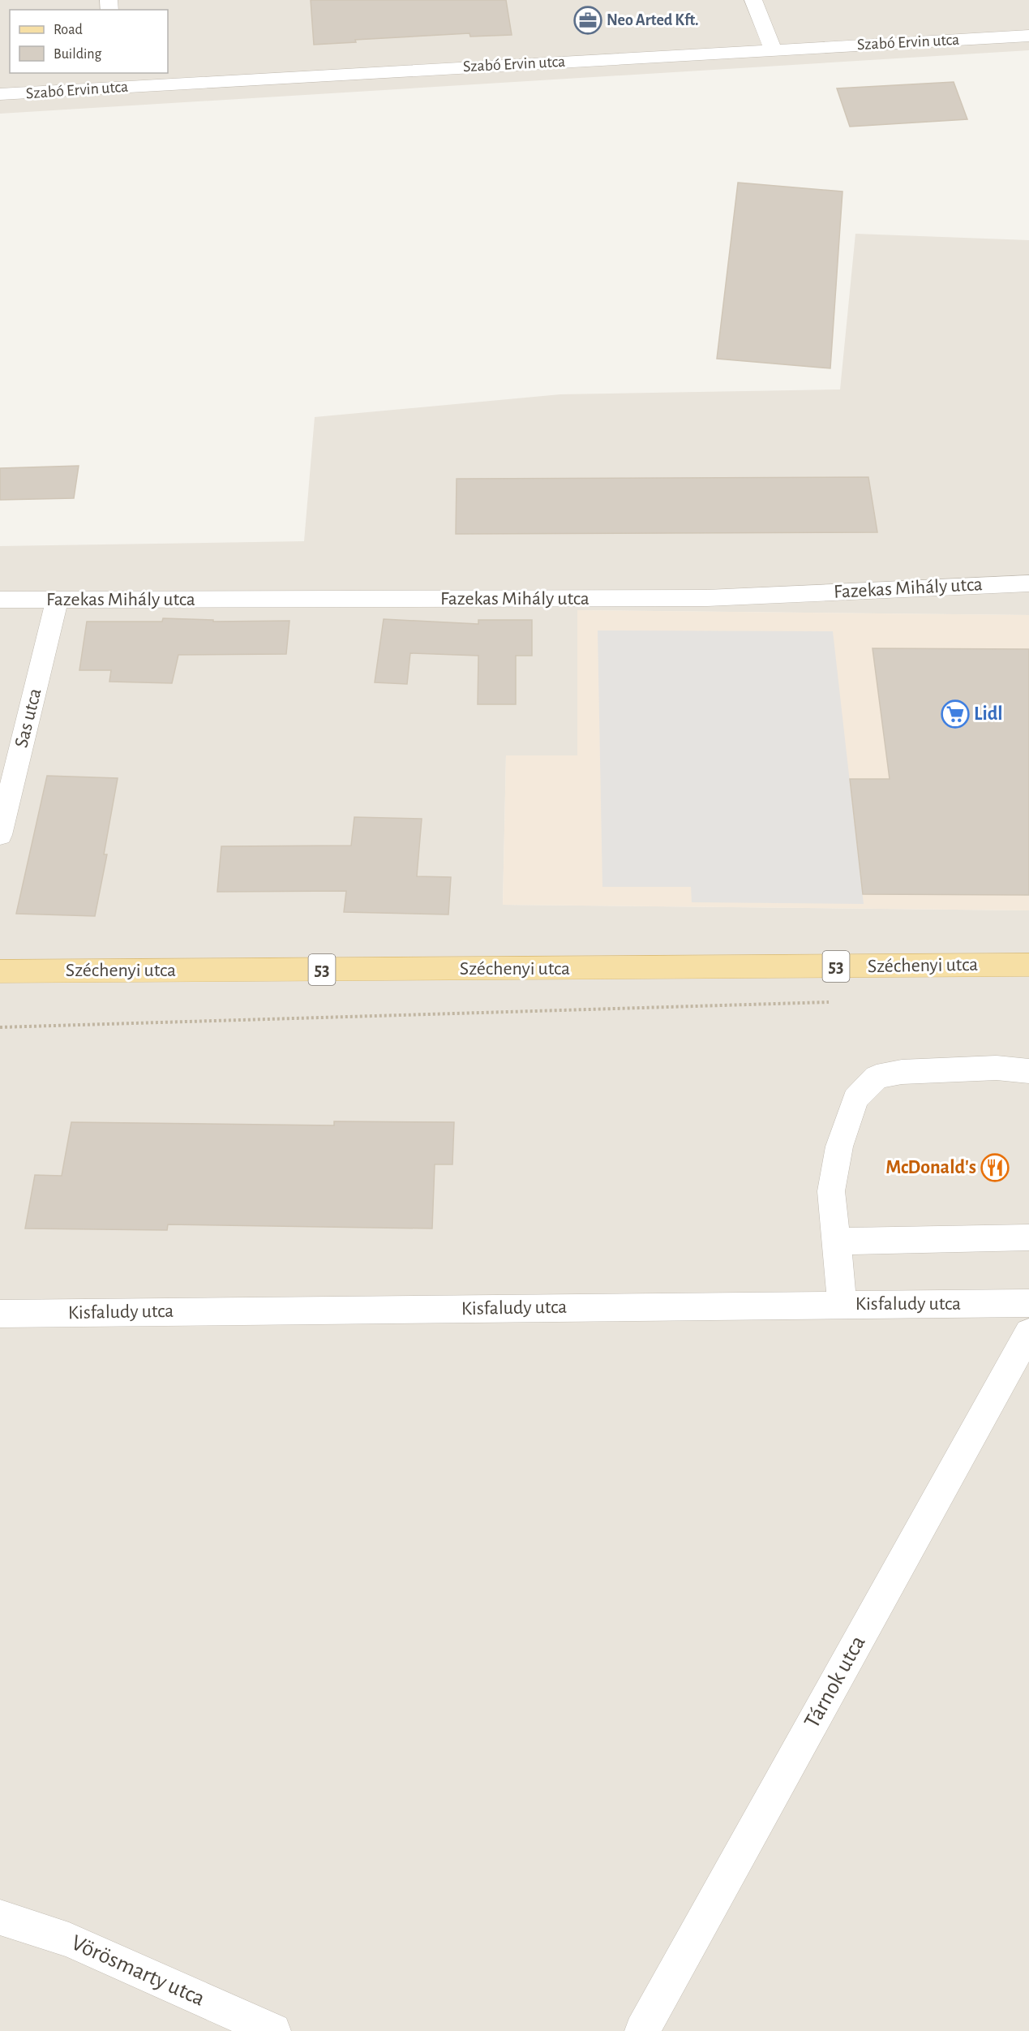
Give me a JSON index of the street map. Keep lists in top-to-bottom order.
{
  "streets": {
    "main road": ["Széchenyi utca", "53"],
    "street": [
      "Szabó Ervin utca",
      "Fazekas Mihály utca",
      "Sas utca",
      "Kisfaludy utca",
      "Tárnok utca",
      "Vörösmarty utca"
    ]
  },
  "crossings": [
    ["Fazekas Mihály utca", "Sas utca"]
  ],
  "places": {
    "office": ["Neo Arted Kft."],
    "supermarket": ["Lidl"],
    "restaurant": ["McDonald's"]
  },
  "legend": ["Road", "Building"]
}
